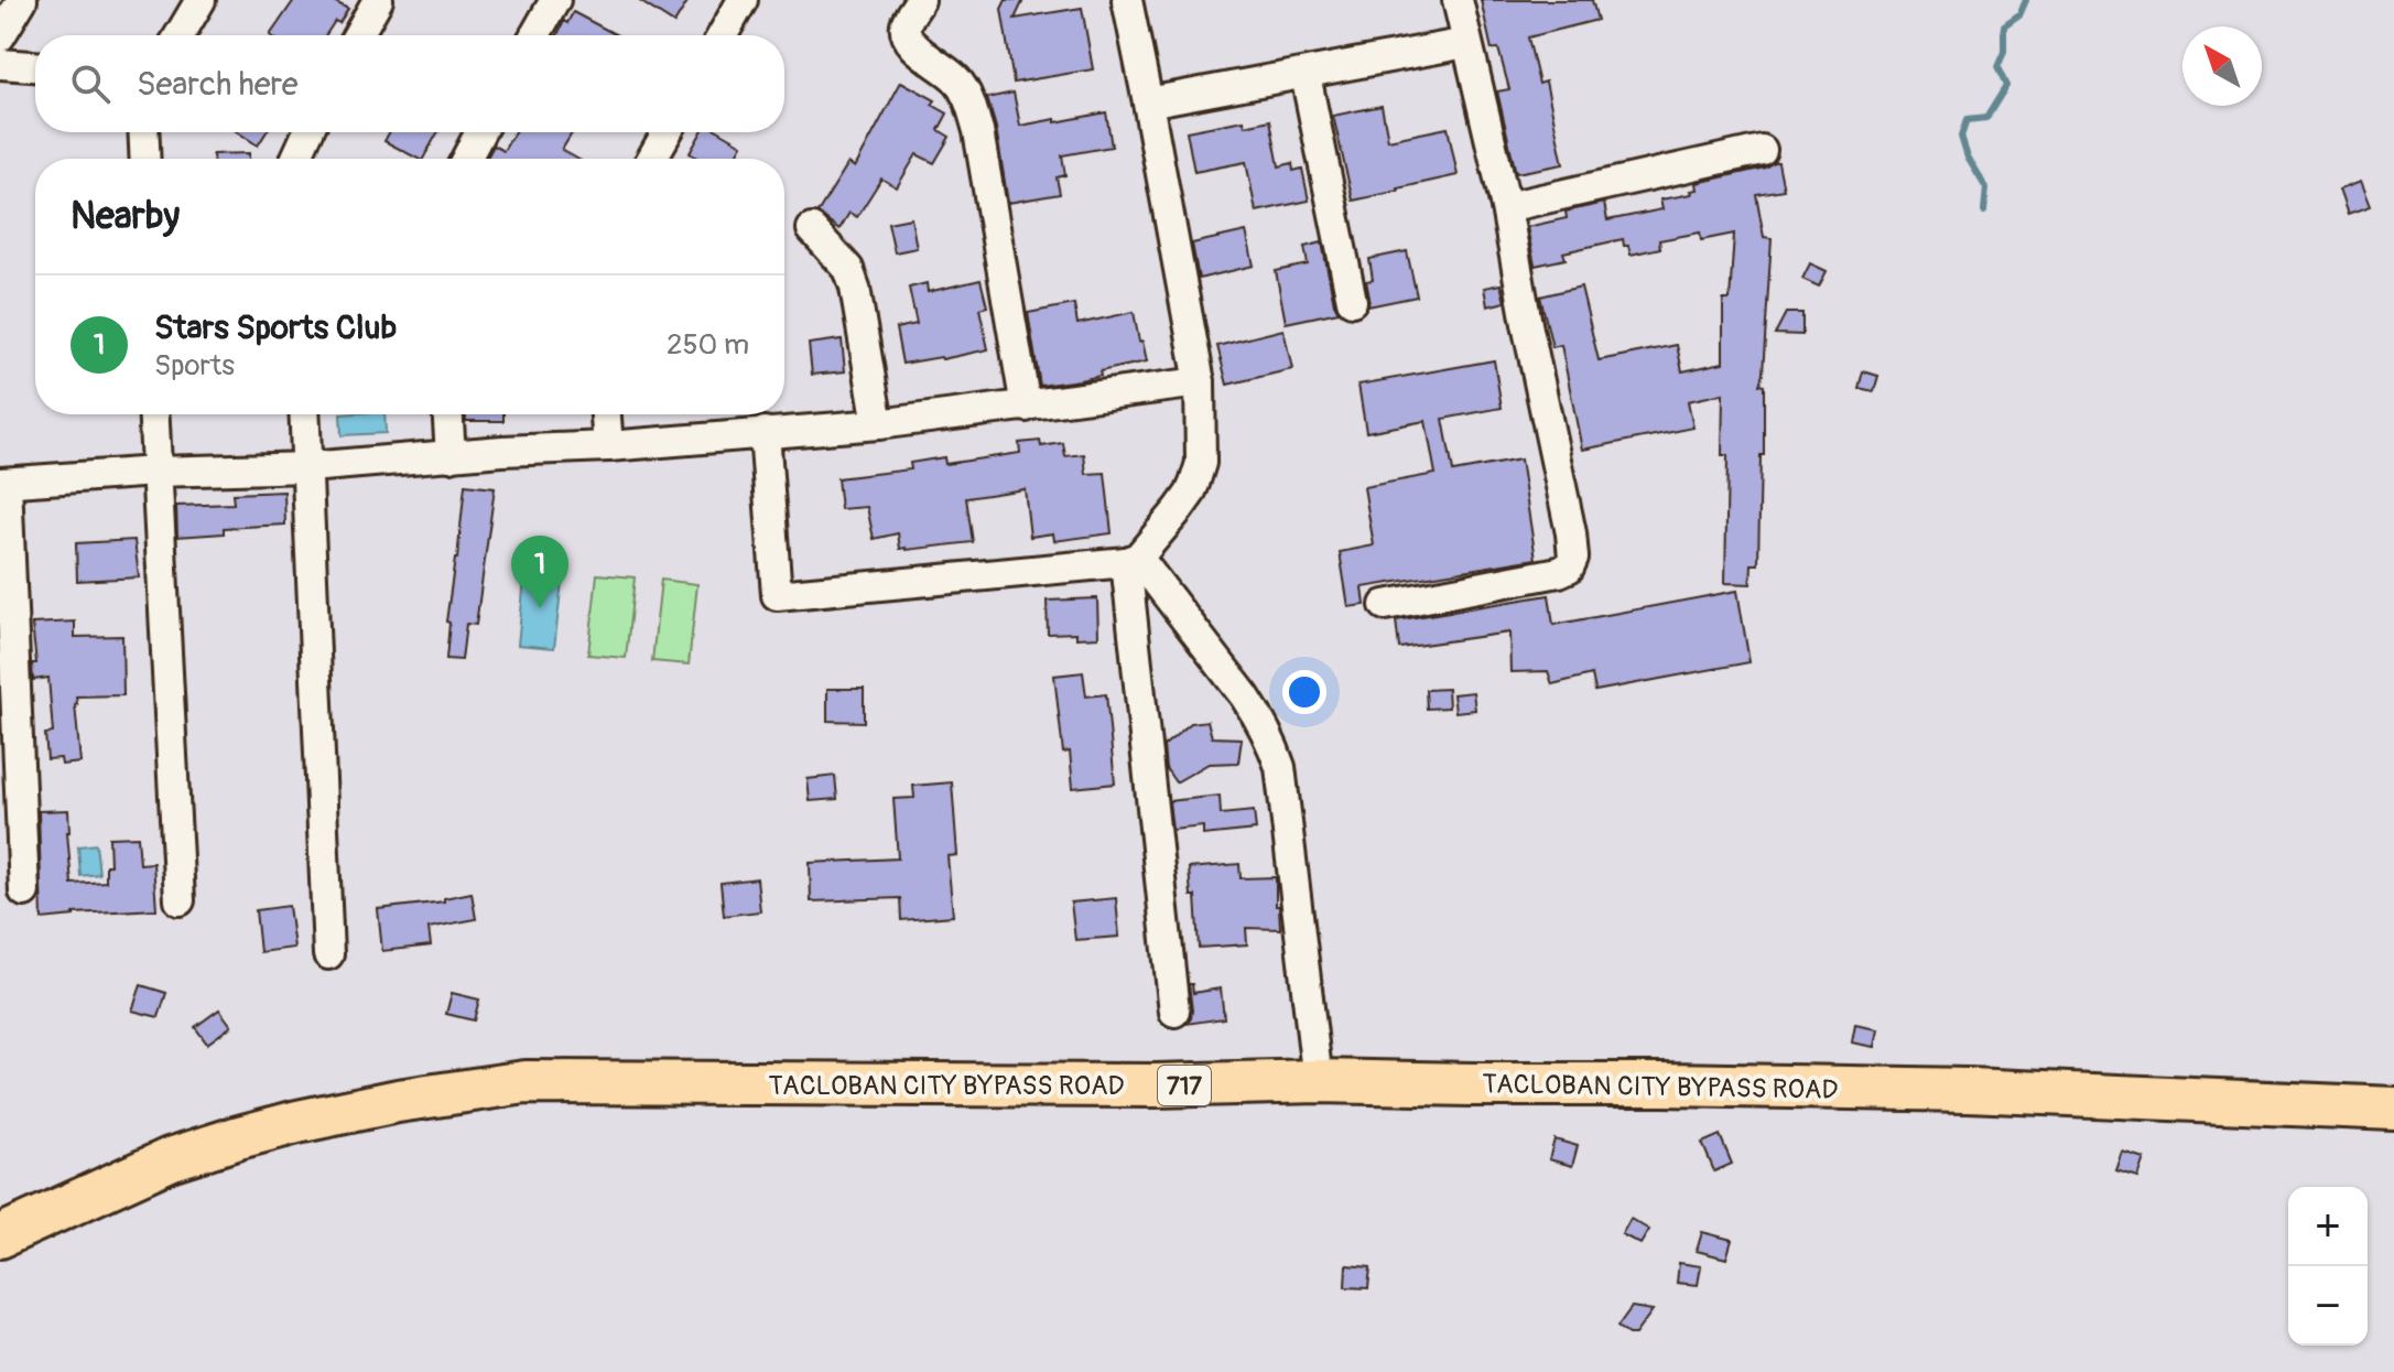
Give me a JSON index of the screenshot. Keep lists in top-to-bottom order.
{
  "streets": {
    "highway": ["TACLOBAN CITY BYPASS ROAD", "717"]
  },
  "north": "top left",
  "page": {
    "search": "Search here",
    "heading": "Nearby",
    "list": [
      {
        "mark": "1",
        "name": "Stars Sports Club",
        "note": "Sports",
        "value": "250 m"
      }
    ],
    "pins": "1",
    "map_buttons": ["+", "−"]
  }
}
